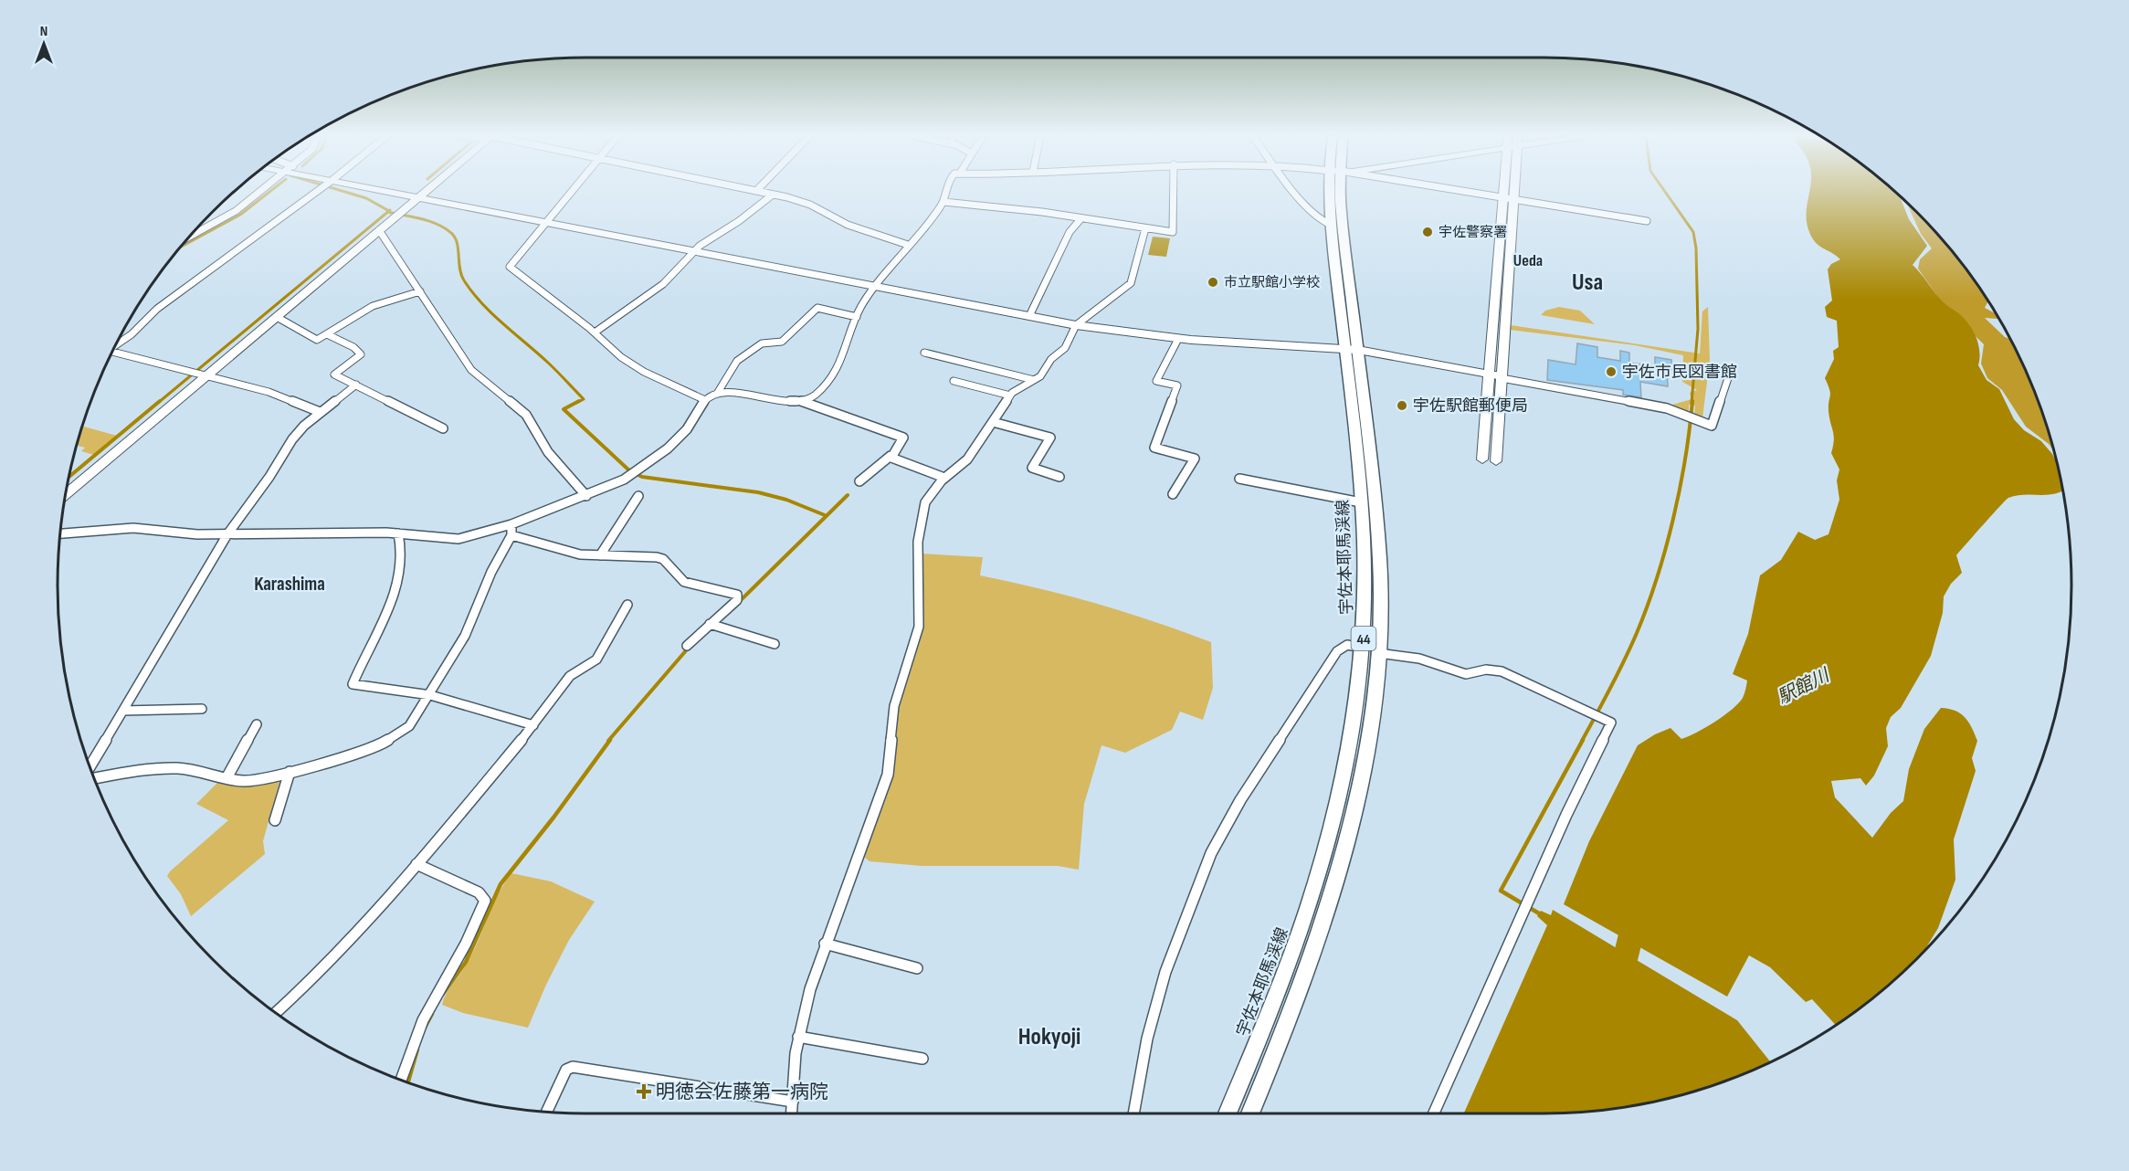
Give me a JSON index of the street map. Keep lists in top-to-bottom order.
{
  "streets": {
    "main road": ["宇佐本耶馬渓線", "44"]
  },
  "districts": [
    "Ueda",
    "Usa",
    "Karashima",
    "Hokyoji"
  ],
  "water": ["駅館川"],
  "places": {
    "other": [
      "宇佐警察署",
      "市立駅館小学校",
      "宇佐市民図書館",
      "宇佐駅館郵便局"
    ],
    "health": ["明徳会佐藤第一病院"]
  },
  "north": "top"
}
